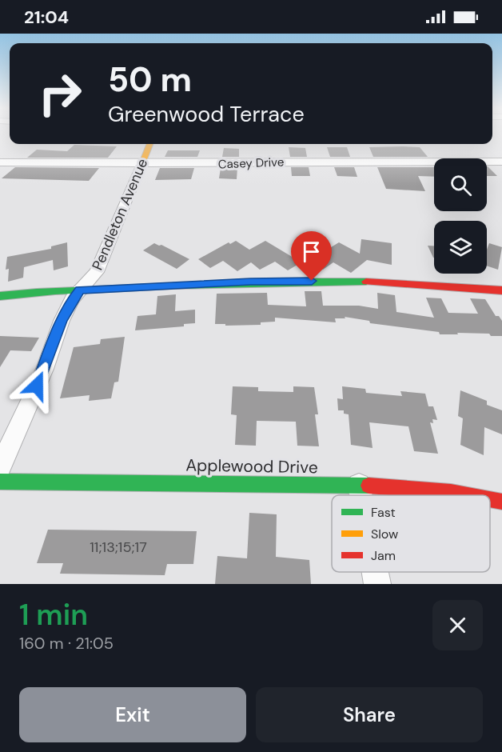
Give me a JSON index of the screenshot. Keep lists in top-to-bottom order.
{
  "streets": {
    "street": ["Casey Drive", "Pendleton Avenue", "Applewood Drive"]
  },
  "crossings": [
    ["Casey Drive", "Pendleton Avenue"]
  ],
  "house_numbers": ["11;13;15;17"],
  "legend": ["Fast", "Slow", "Jam"],
  "page": {
    "status": "21:04",
    "turn": ["50 m", "Greenwood Terrace"],
    "heading": ["1 min", "160 m · 21:05"],
    "buttons": ["Exit", "Share"]
  }
}
